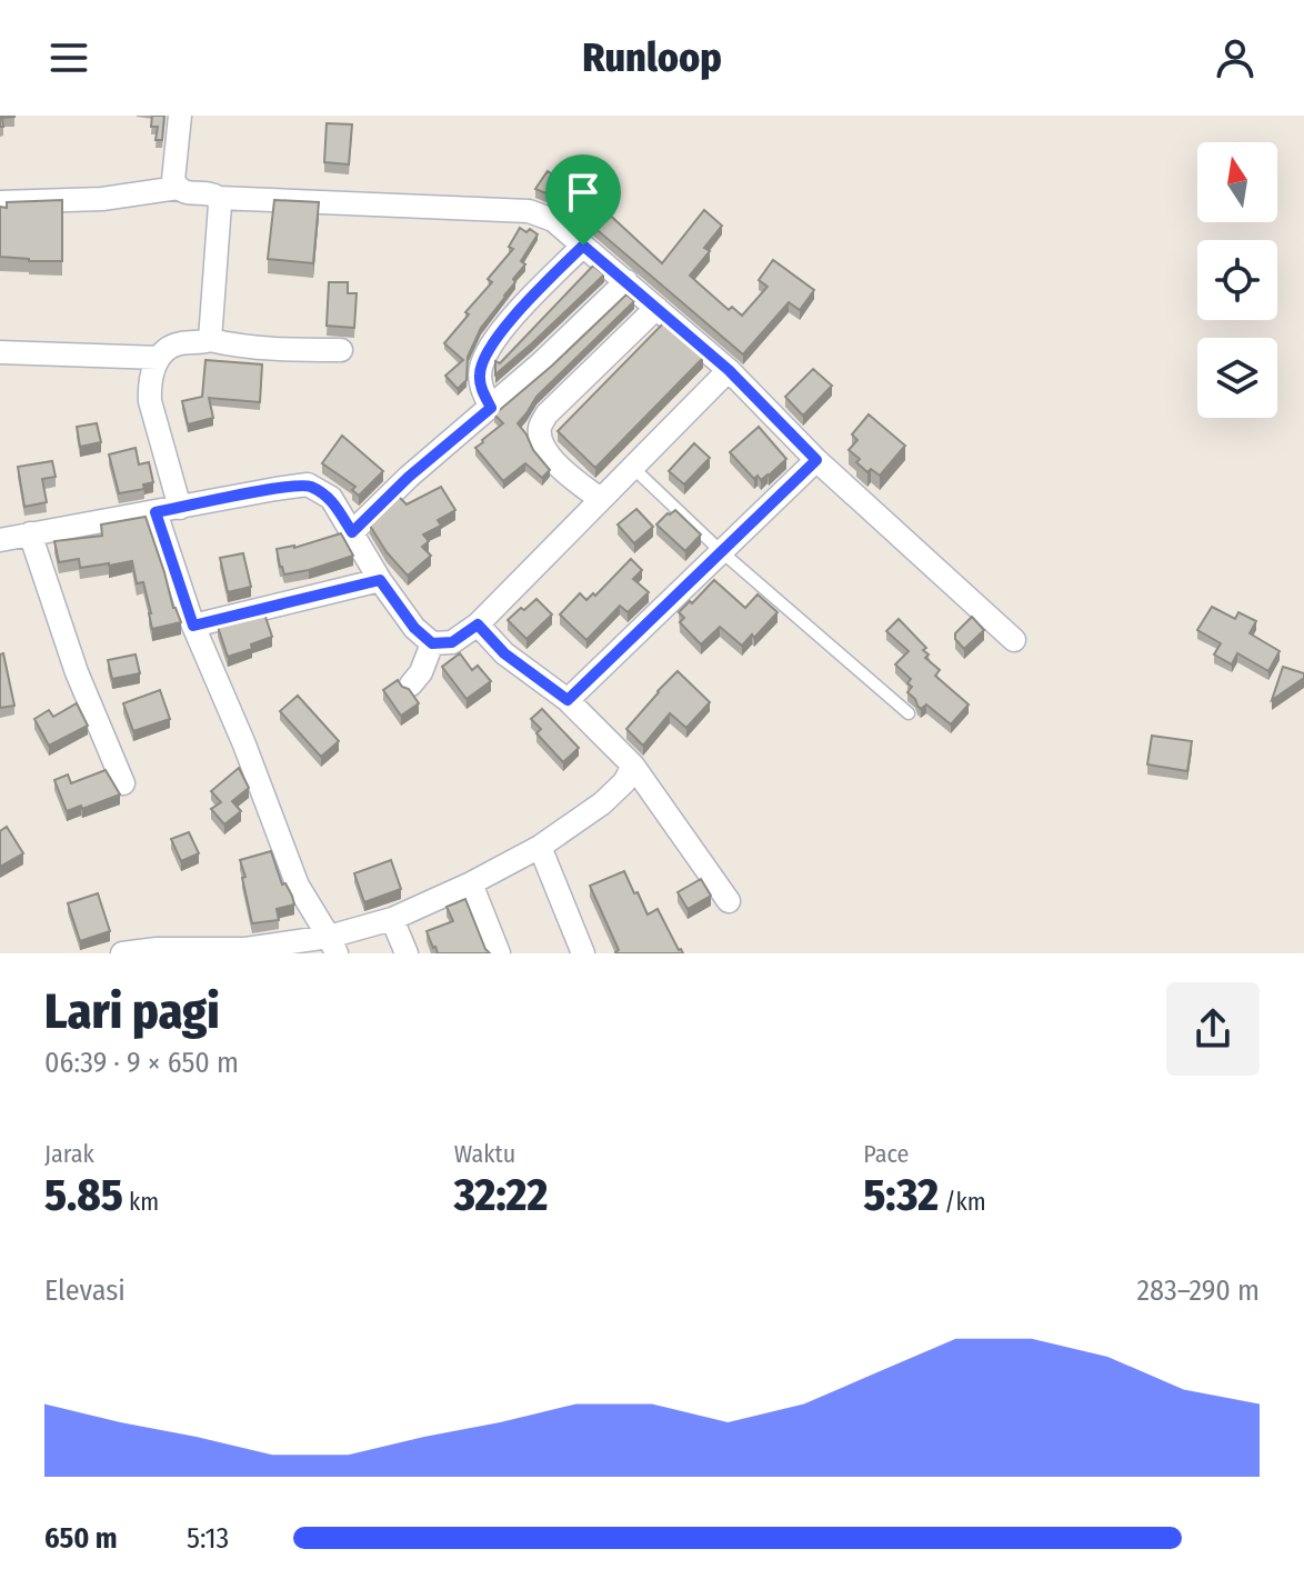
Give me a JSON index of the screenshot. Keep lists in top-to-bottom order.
{
  "north": "top",
  "page": {
    "header": "Runloop",
    "heading": ["Lari pagi", "06:39 · 9 × 650 m"],
    "stats": [
      ["Jarak", "5.85 km"],
      ["Waktu", "32:22"],
      ["Pace", "5:32 /km"]
    ],
    "chart": ["Elevasi", "283–290 m"],
    "list": [
      {
        "name": "650 m",
        "note": "5:13"
      }
    ]
  }
}
